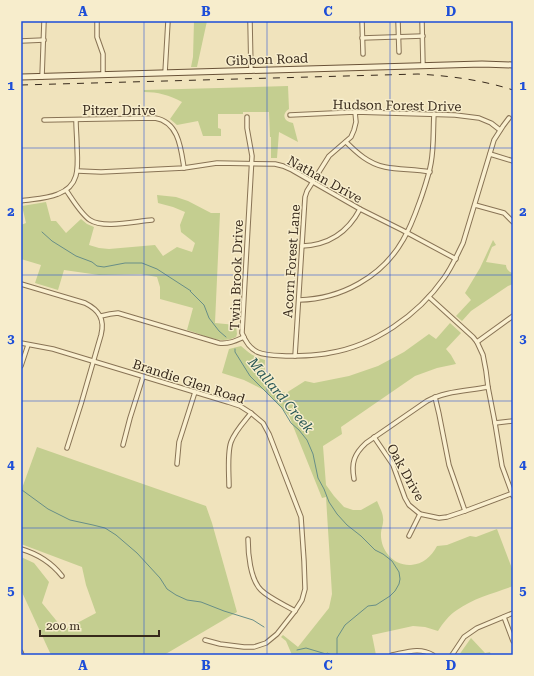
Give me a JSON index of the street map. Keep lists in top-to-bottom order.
{
  "streets": {
    "main road": ["Gibbon Road"],
    "street": [
      "Hudson Forest Drive",
      "Pitzer Drive",
      "Nathan Drive",
      "Acorn Forest Lane",
      "Twin Brook Drive",
      "Brandie Glen Road",
      "Oak Drive"
    ]
  },
  "crossings": [
    ["Hudson Forest Drive", "Acorn Forest Lane"],
    ["Hudson Forest Drive", "Twin Brook Drive"],
    ["Pitzer Drive", "Nathan Drive"],
    ["Nathan Drive", "Acorn Forest Lane"],
    ["Nathan Drive", "Twin Brook Drive"],
    ["Acorn Forest Lane", "Twin Brook Drive"]
  ],
  "water": ["Mallard Creek"],
  "scale_bar": "200 m",
  "grid": {
    "columns": [
      "A",
      "B",
      "C",
      "D"
    ],
    "rows": [
      "1",
      "2",
      "3",
      "4",
      "5"
    ]
  }
}
